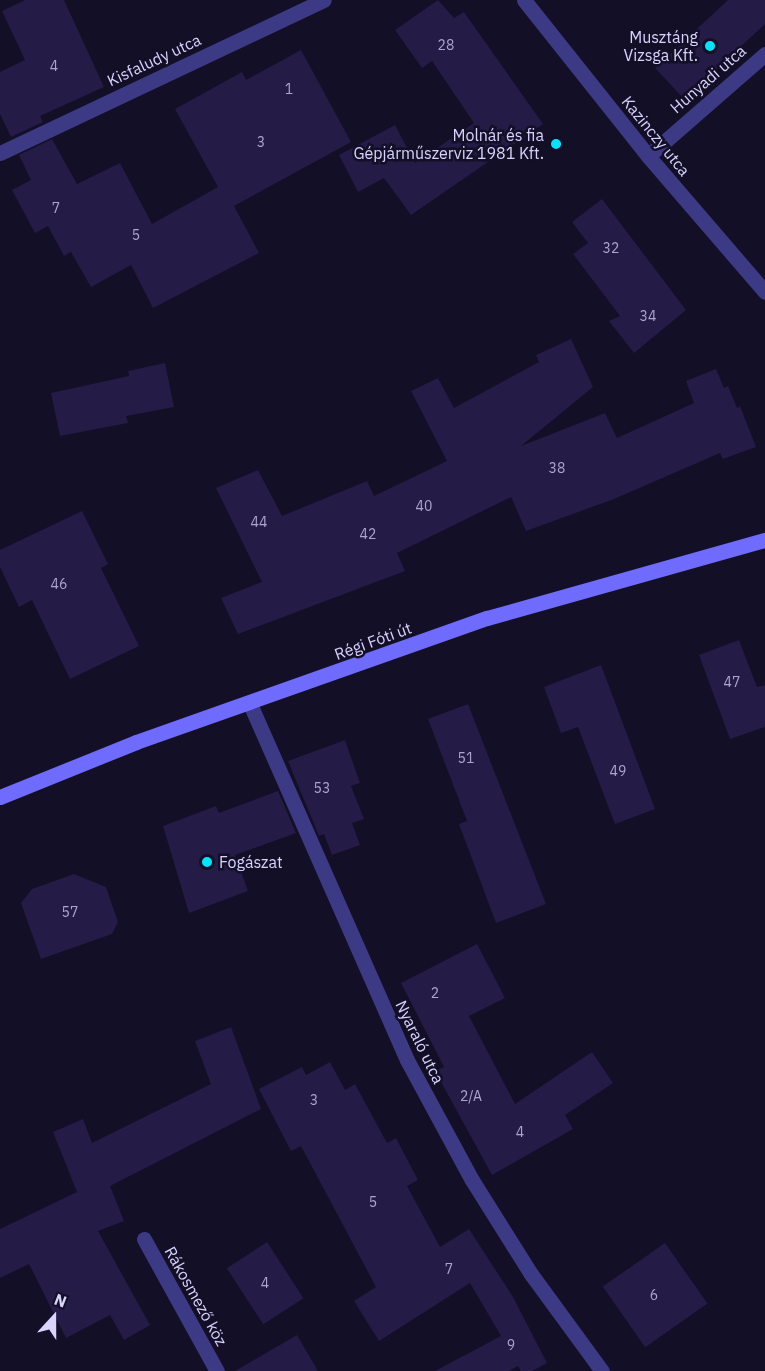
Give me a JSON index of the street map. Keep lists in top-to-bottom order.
{
  "streets": {
    "main road": ["Régi Fóti út"],
    "street": [
      "Kisfaludy utca",
      "Hunyadi utca",
      "Kazinczy utca",
      "Nyaraló utca",
      "Rákosmező köz"
    ]
  },
  "crossings": [
    ["Hunyadi utca", "Kazinczy utca"],
    ["Régi Fóti út", "Nyaraló utca"]
  ],
  "places": ["Musztáng Vizsga Kft.", "Molnár és fia Gépjárműszerviz 1981 Kft.", "Fogászat"],
  "house_numbers": [
    "28",
    "4",
    "1",
    "3",
    "7",
    "5",
    "32",
    "34",
    "38",
    "40",
    "44",
    "42",
    "46",
    "47",
    "51",
    "49",
    "53",
    "57",
    "2",
    "2/A",
    "3",
    "4",
    "5",
    "7",
    "4",
    "6",
    "9"
  ],
  "north": "top"
}
